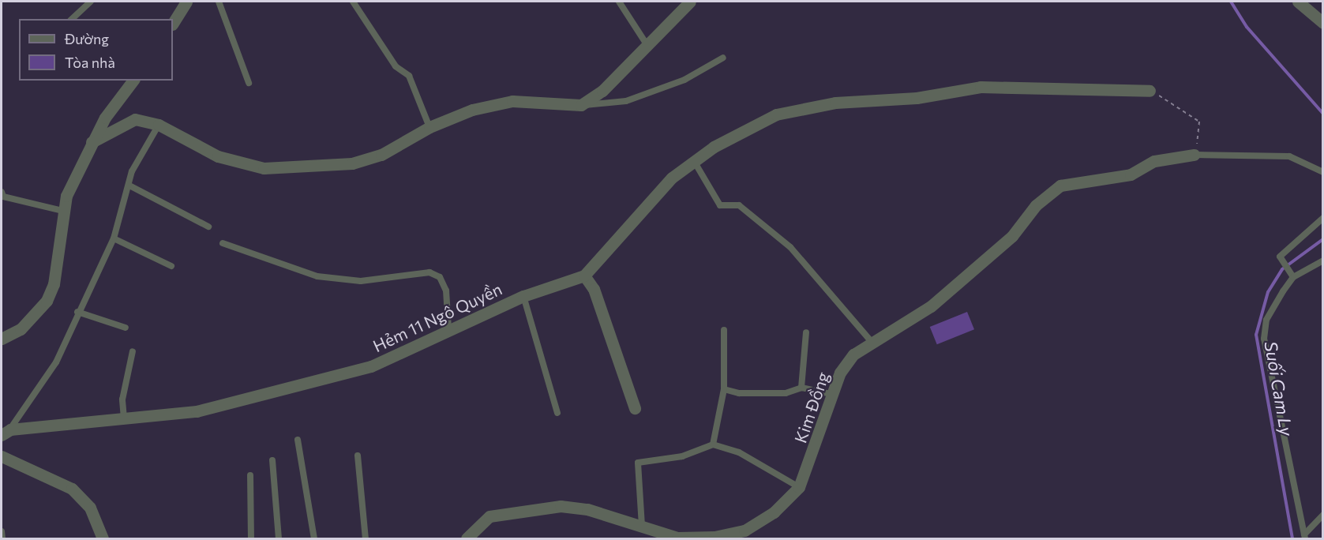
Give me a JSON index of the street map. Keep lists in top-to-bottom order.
{
  "streets": {
    "street": ["Hẻm 11 Ngô Quyền", "Kim Đồng"]
  },
  "water": ["Suối Cam Ly"],
  "legend": ["Đường", "Tòa nhà"]
}
